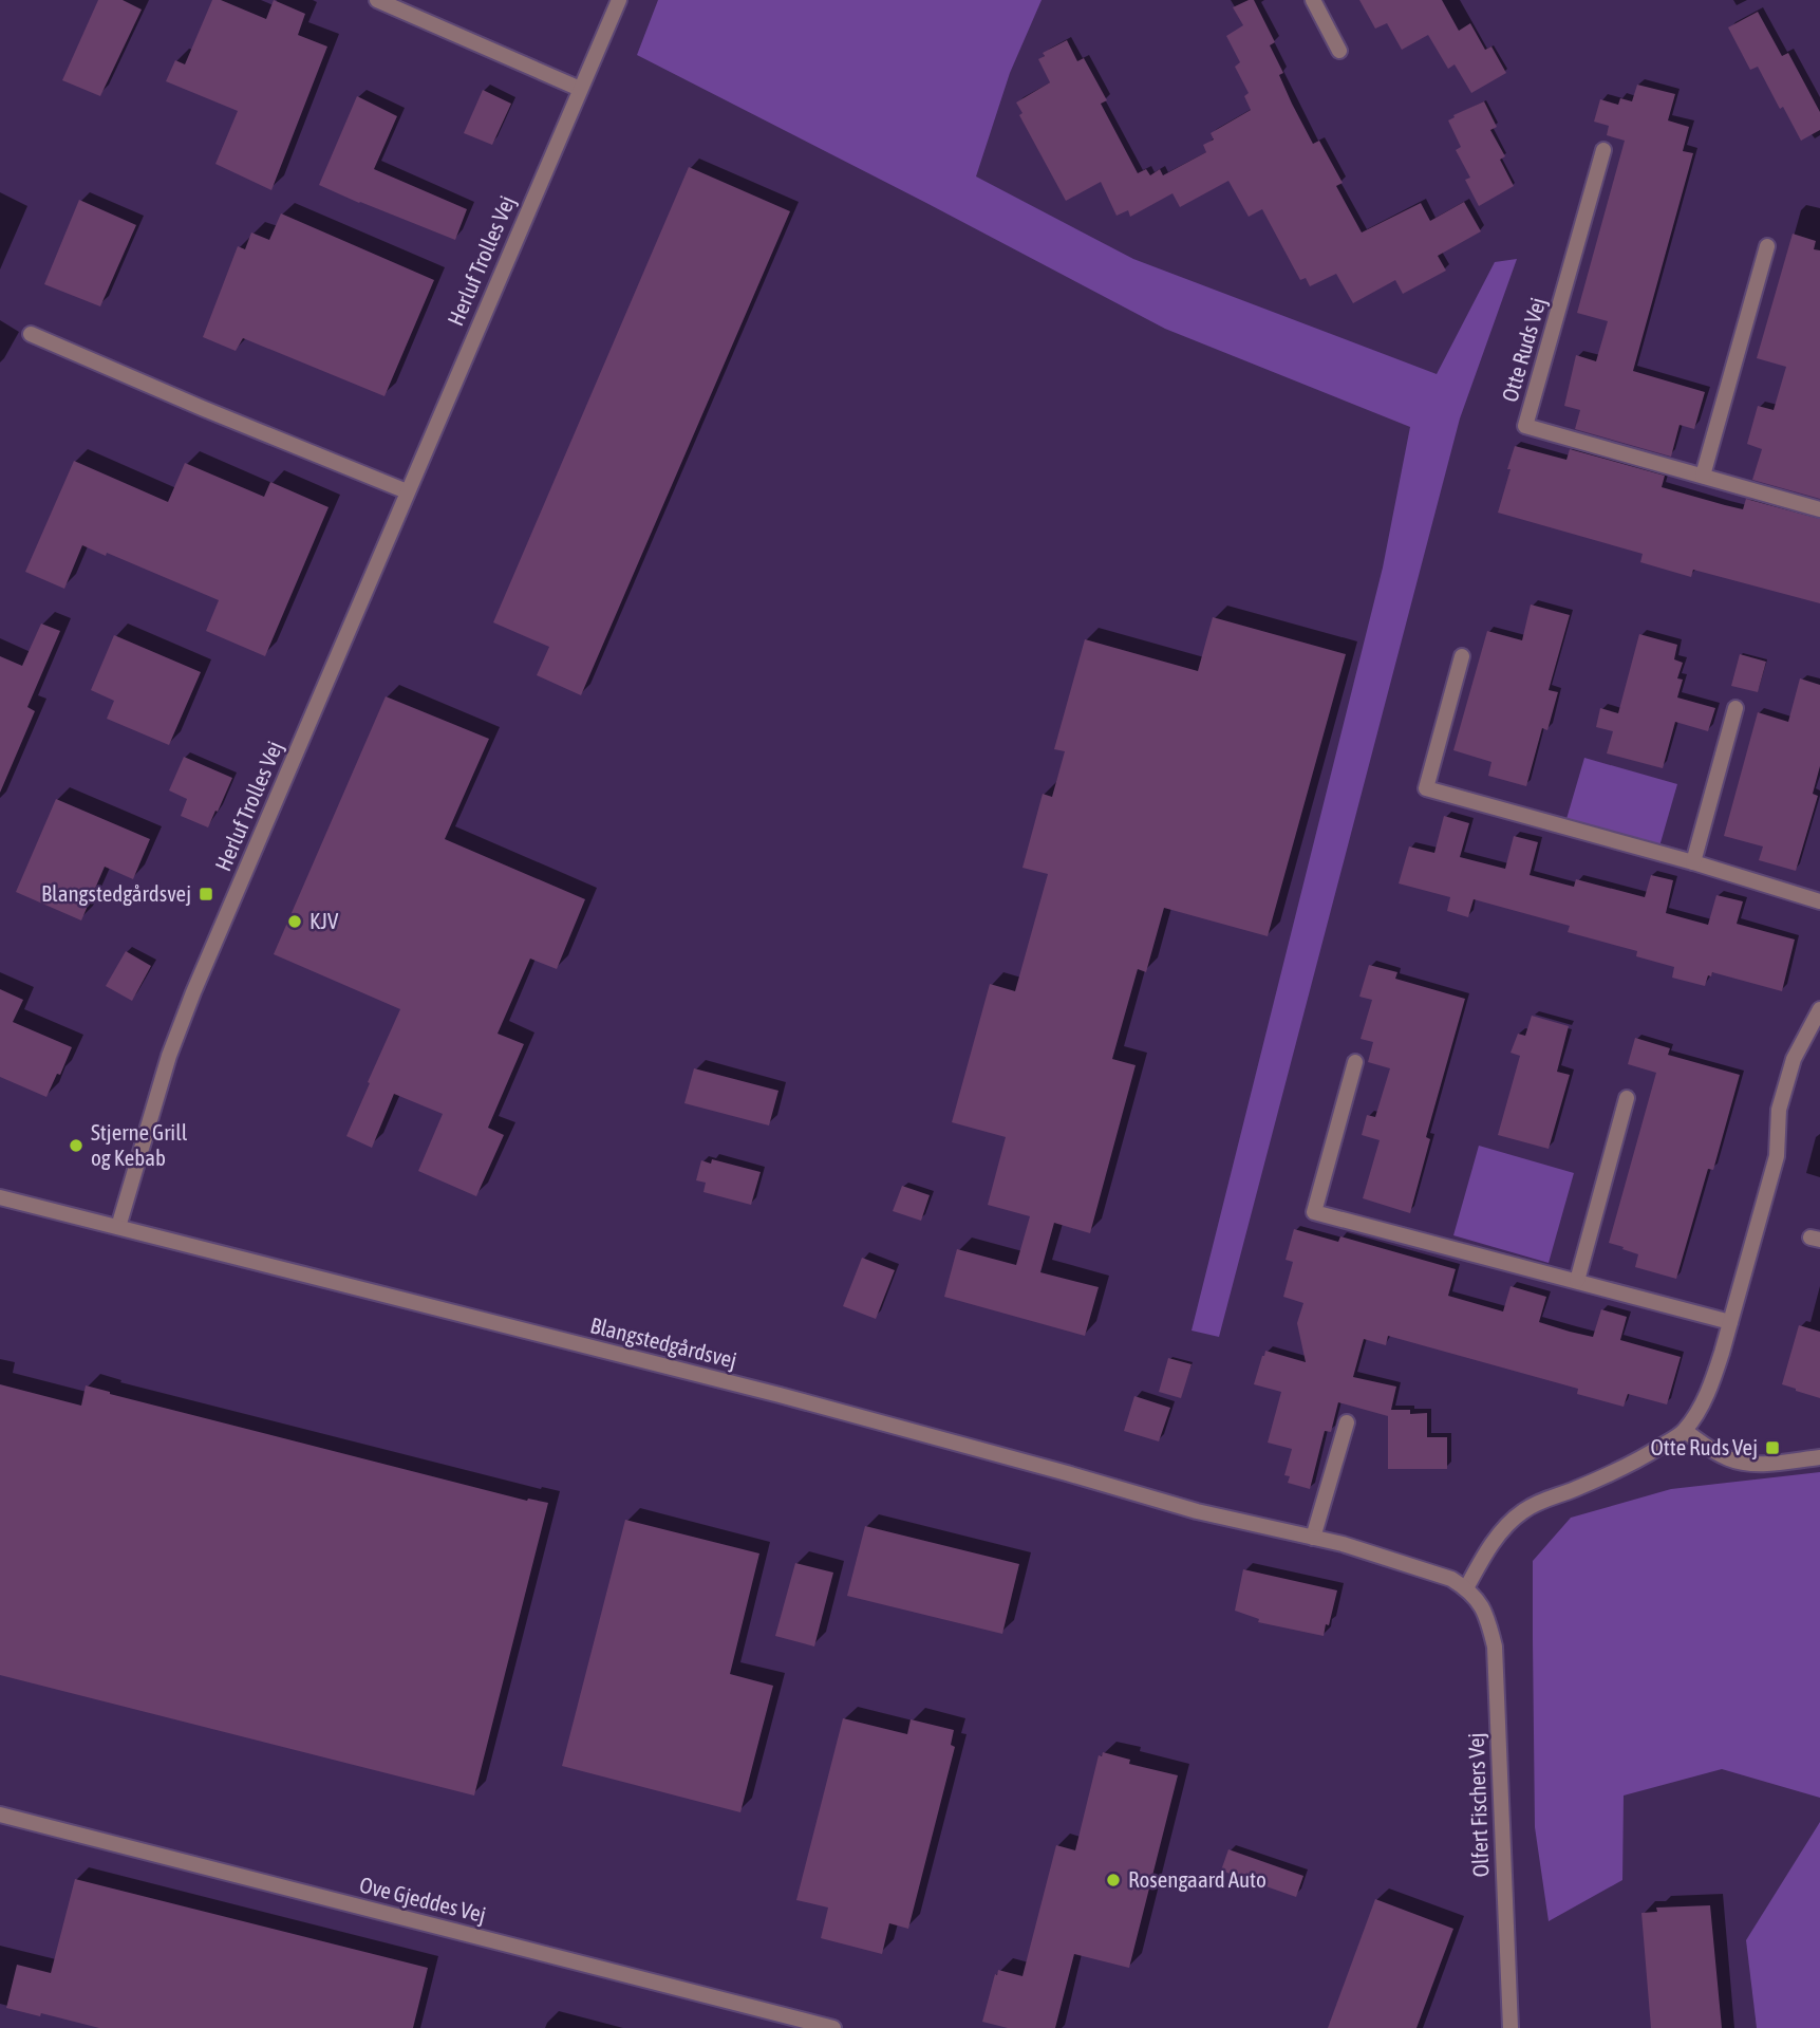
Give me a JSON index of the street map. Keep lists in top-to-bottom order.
{
  "streets": {
    "street": [
      "Herluf Trolles Vej",
      "Otte Ruds Vej",
      "Blangstedgårdsvej",
      "Olfert Fischers Vej",
      "Ove Gjeddes Vej"
    ]
  },
  "crossings": [
    ["Herluf Trolles Vej", "Blangstedgårdsvej"],
    ["Blangstedgårdsvej", "Olfert Fischers Vej"]
  ],
  "places": {
    "transit": ["Blangstedgårdsvej", "Otte Ruds Vej"],
    "other": ["KJV", "Stjerne Grill og Kebab", "Rosengaard Auto"]
  }
}
